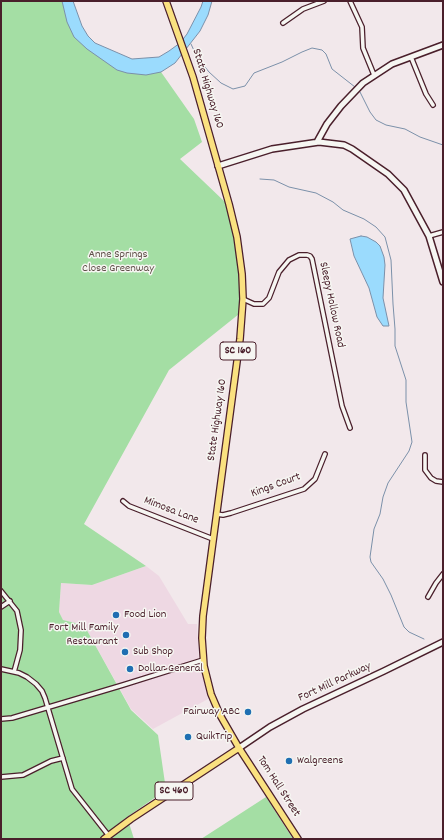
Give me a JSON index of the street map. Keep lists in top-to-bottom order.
{
  "streets": {
    "main road": [
      "State Highway 160",
      "SC 160",
      "Fort Mill Parkway",
      "Tom Hall Street",
      "SC 460"
    ],
    "street": ["Sleepy Hollow Road", "Kings Court", "Mimosa Lane"]
  },
  "crossings": [
    ["State Highway 160", "Sleepy Hollow Road"],
    ["State Highway 160", "Kings Court"],
    ["State Highway 160", "Mimosa Lane"],
    ["State Highway 160", "Fort Mill Parkway"],
    ["State Highway 160", "Tom Hall Street"],
    ["State Highway 160", "SC 460"],
    ["Fort Mill Parkway", "Tom Hall Street"],
    ["Fort Mill Parkway", "SC 460"],
    ["Tom Hall Street", "SC 460"]
  ],
  "parks": ["Anne Springs Close Greenway"],
  "places": [
    "Food Lion",
    "Fort Mill Family Restaurant",
    "Sub Shop",
    "Dollar General",
    "Fairway ABC",
    "QuikTrip",
    "Walgreens"
  ]
}
